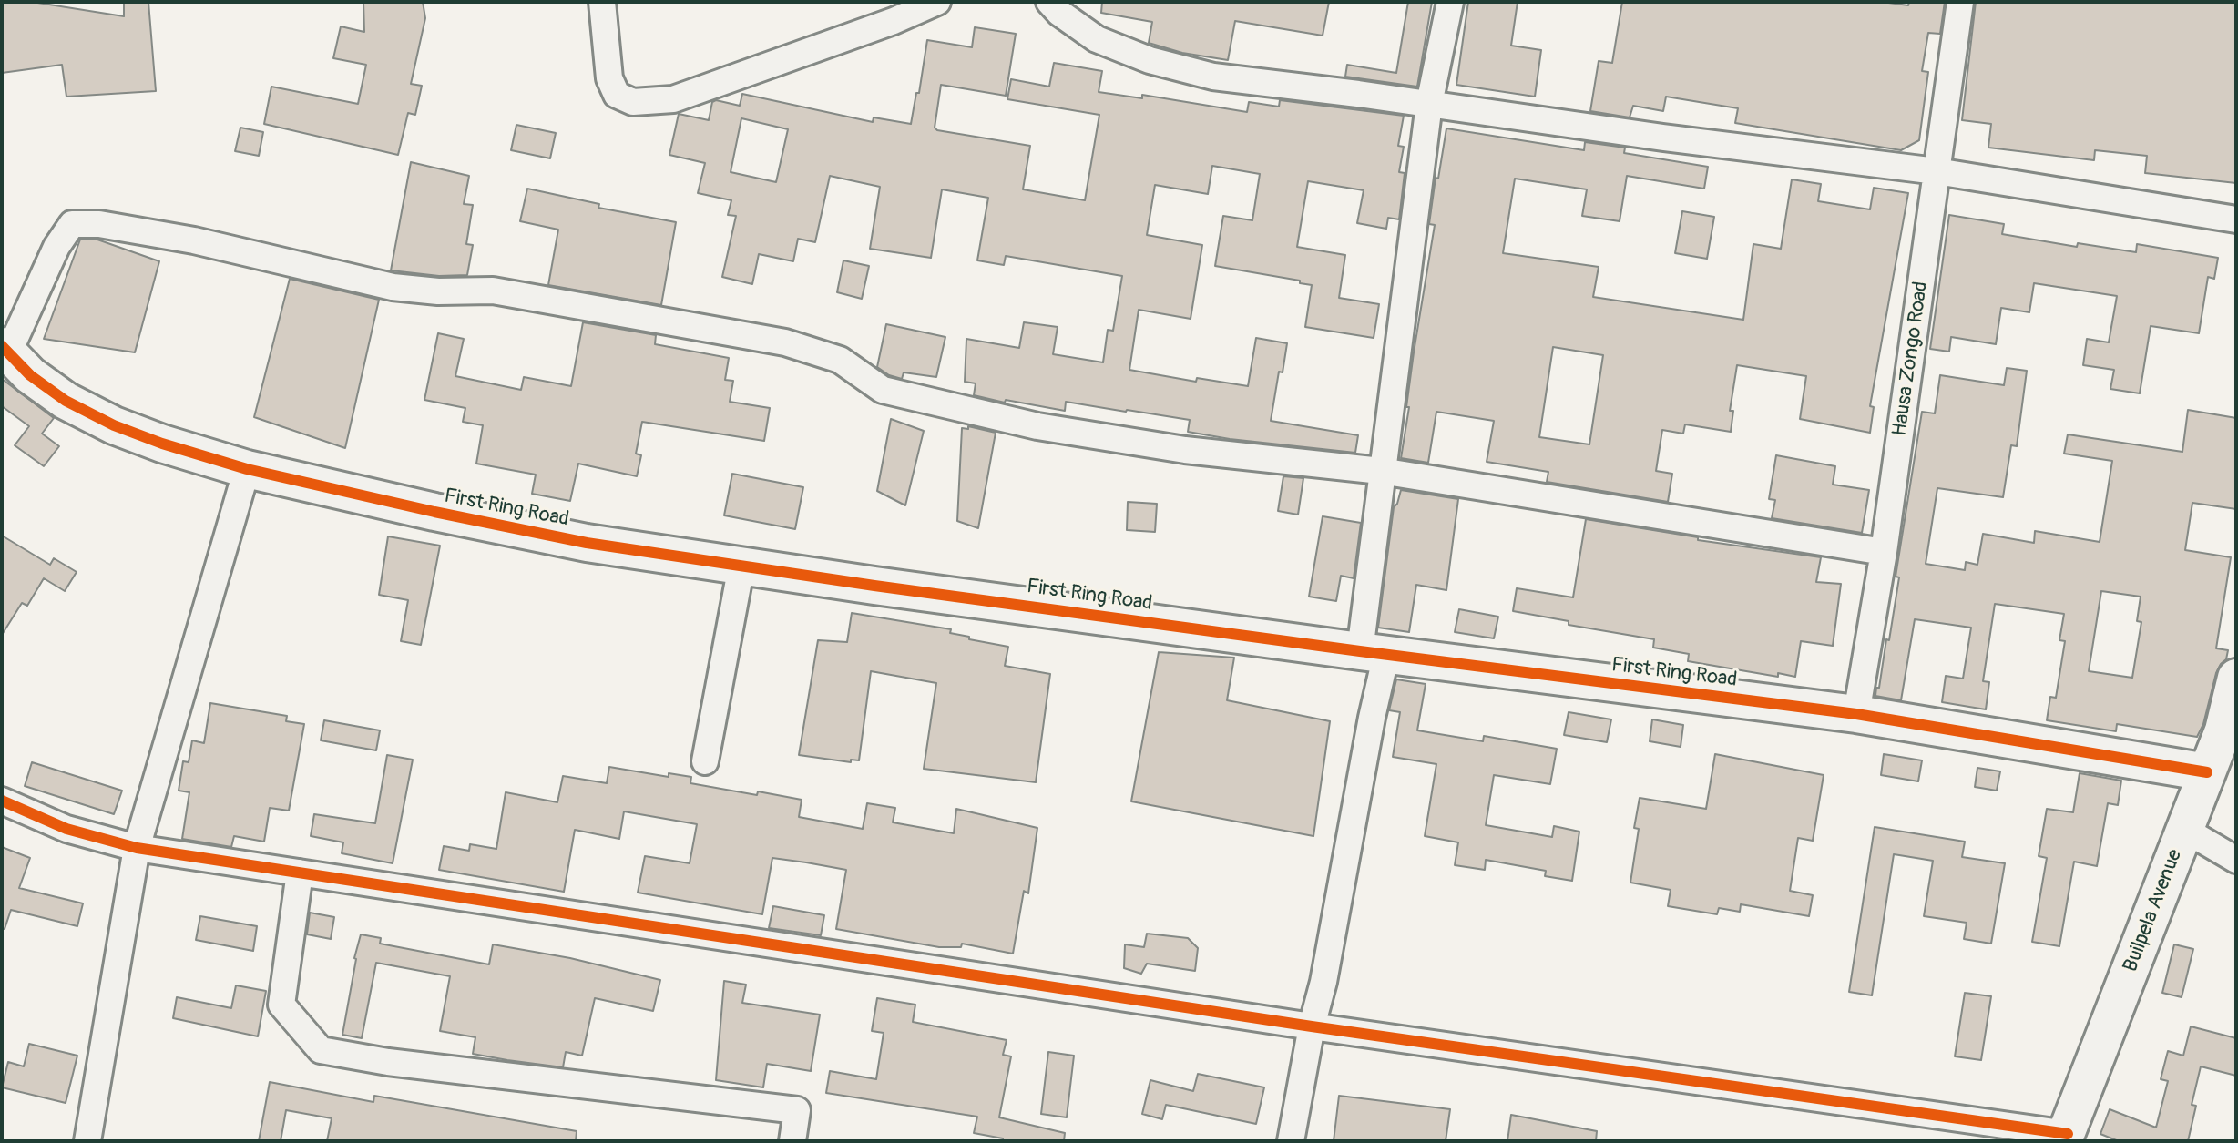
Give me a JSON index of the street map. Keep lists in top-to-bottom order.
{
  "streets": {
    "street": ["Hausa Zongo Road", "First Ring Road", "Builpela Avenue"]
  },
  "crossings": [
    ["Hausa Zongo Road", "First Ring Road"],
    ["First Ring Road", "Builpela Avenue"]
  ]
}
